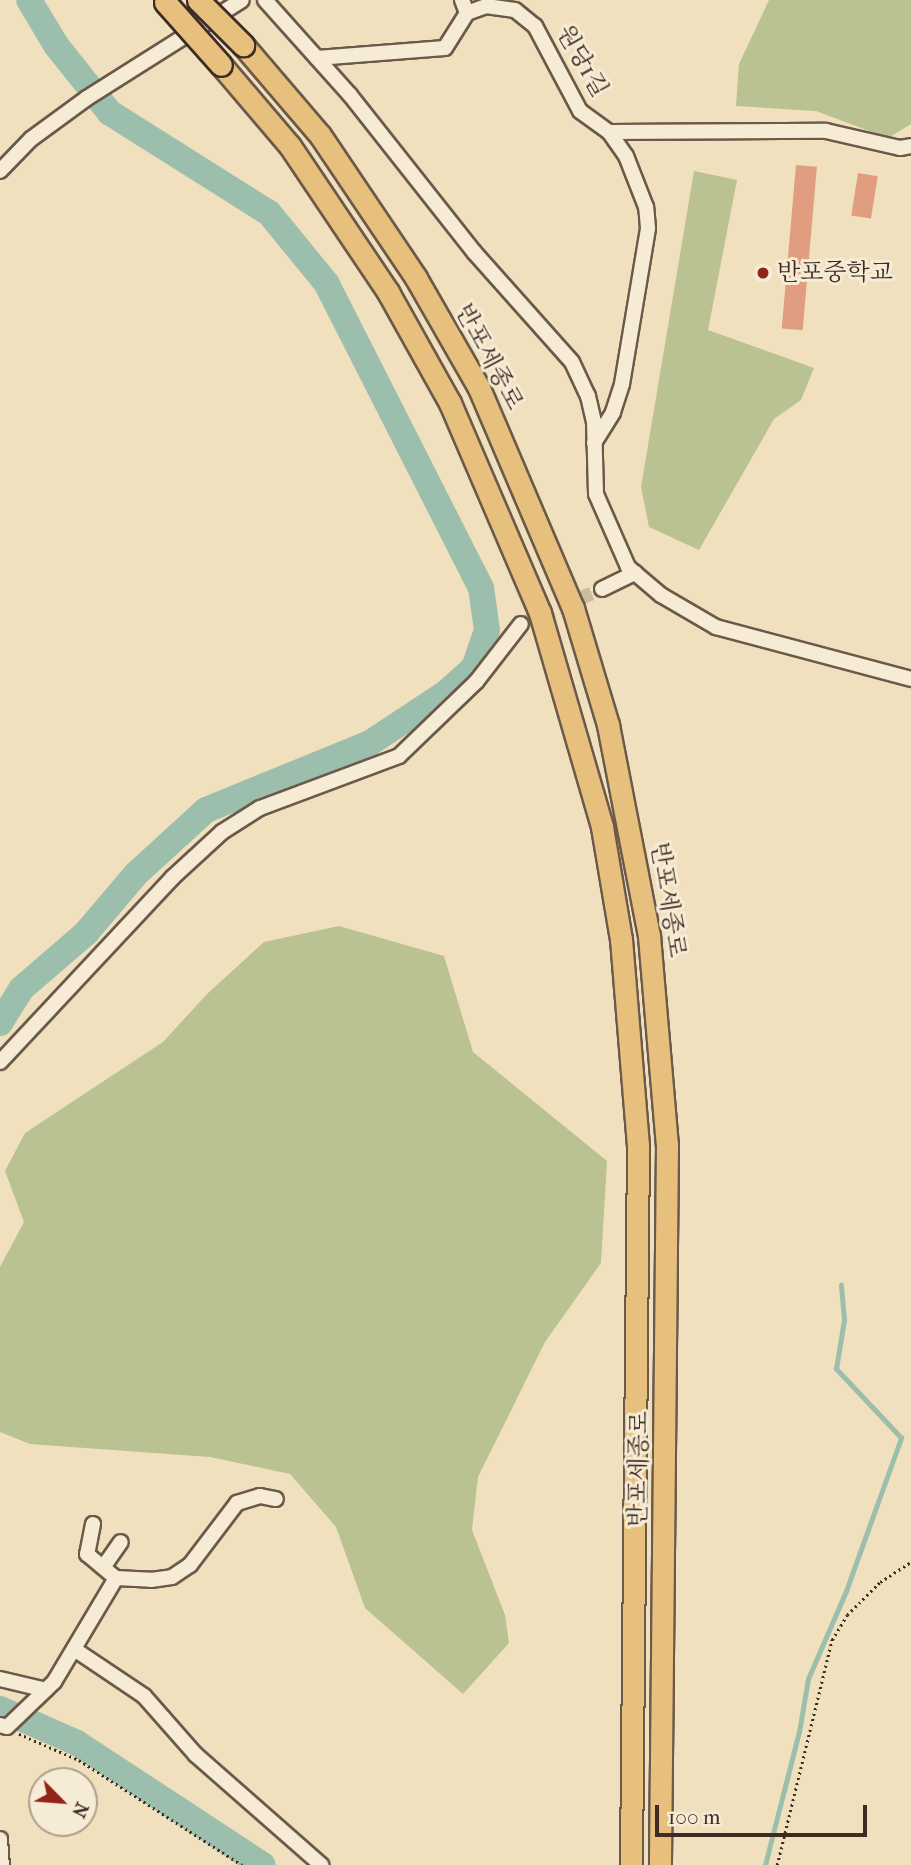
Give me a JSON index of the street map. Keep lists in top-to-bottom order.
{
  "streets": {
    "highway": ["반포세종로"],
    "street": ["원당1길"]
  },
  "places": ["반포중학교"],
  "scale_bar": "100 m",
  "north": "bottom right"
}
